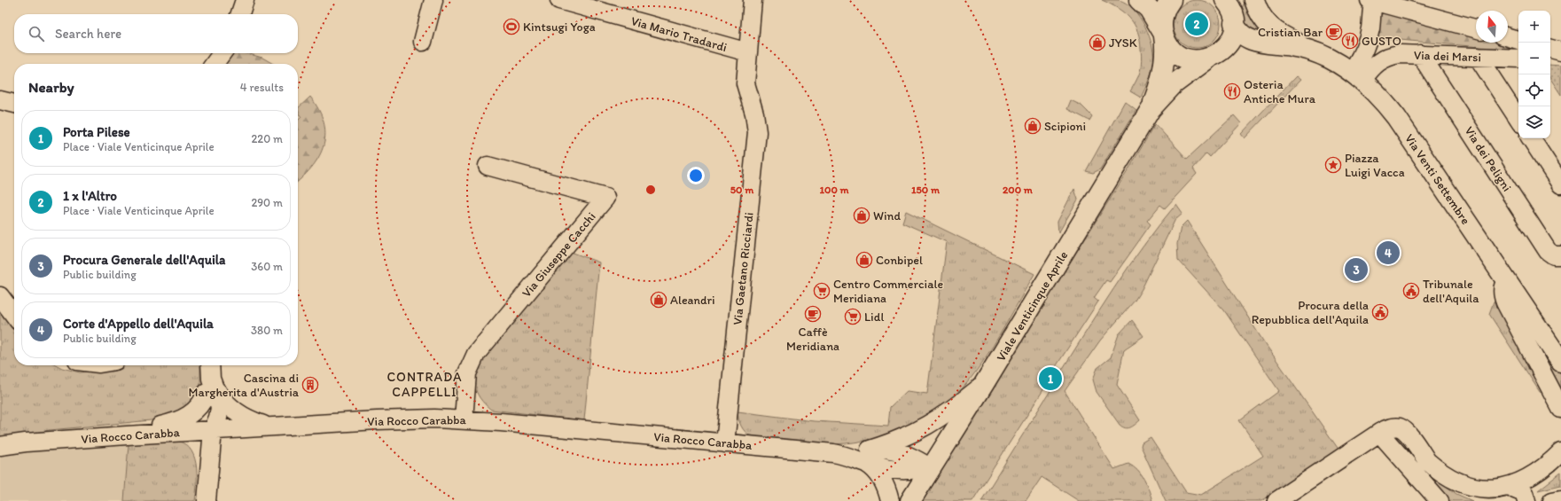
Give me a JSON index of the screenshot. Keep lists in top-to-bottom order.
{
  "streets": {
    "main road": ["Via Venti Settembre", "Viale Venticinque Aprile"],
    "street": [
      "Via Mario Tradardi",
      "Via dei Marsi",
      "Via dei Peligni",
      "Via Giuseppe Cacchi",
      "Via Gaetano Ricciardi",
      "Via Rocco Carabba"
    ]
  },
  "crossings": [
    ["Via Mario Tradardi", "Via Gaetano Ricciardi"],
    ["Via dei Marsi", "Via dei Peligni"],
    ["Via dei Marsi", "Via Venti Settembre"],
    ["Via Venti Settembre", "Viale Venticinque Aprile"],
    ["Via Giuseppe Cacchi", "Via Rocco Carabba"],
    ["Via Gaetano Ricciardi", "Via Rocco Carabba"],
    ["Viale Venticinque Aprile", "Via Rocco Carabba"]
  ],
  "districts": ["CONTRADA CAPPELLI"],
  "places": {
    "sports": ["Kintsugi Yoga"],
    "cafe": ["Cristian Bar", "Caffè Meridiana"],
    "restaurant": ["GUSTO", "Osteria Antiche Mura"],
    "shop": [
      "JYSK",
      "Scipioni",
      "Wind",
      "Conbipel",
      "Aleandri"
    ],
    "place": ["Piazza Luigi Vacca"],
    "supermarket": ["Centro Commerciale Meridiana", "Lidl"],
    "public building": ["Tribunale dell'Aquila", "Procura della Repubblica dell'Aquila"],
    "building": ["Cascina di Margherita d'Austria"]
  },
  "north": "top",
  "page": {
    "map_buttons": ["+", "−"],
    "pins": [
      "2",
      "4",
      "3",
      "1"
    ],
    "search": "Search here",
    "heading": ["Nearby", "4 results"],
    "list": [
      {
        "mark": "1",
        "name": "Porta Pilese",
        "note": "Place · Viale Venticinque Aprile",
        "value": "220 m"
      },
      {
        "mark": "2",
        "name": "1 x l'Altro",
        "note": "Place · Viale Venticinque Aprile",
        "value": "290 m"
      },
      {
        "mark": "3",
        "name": "Procura Generale dell'Aquila",
        "note": "Public building",
        "value": "360 m"
      },
      {
        "mark": "4",
        "name": "Corte d'Appello dell'Aquila",
        "note": "Public building",
        "value": "380 m"
      }
    ]
  },
  "rings": [
    "50 m",
    "100 m",
    "150 m",
    "200 m"
  ]
}
